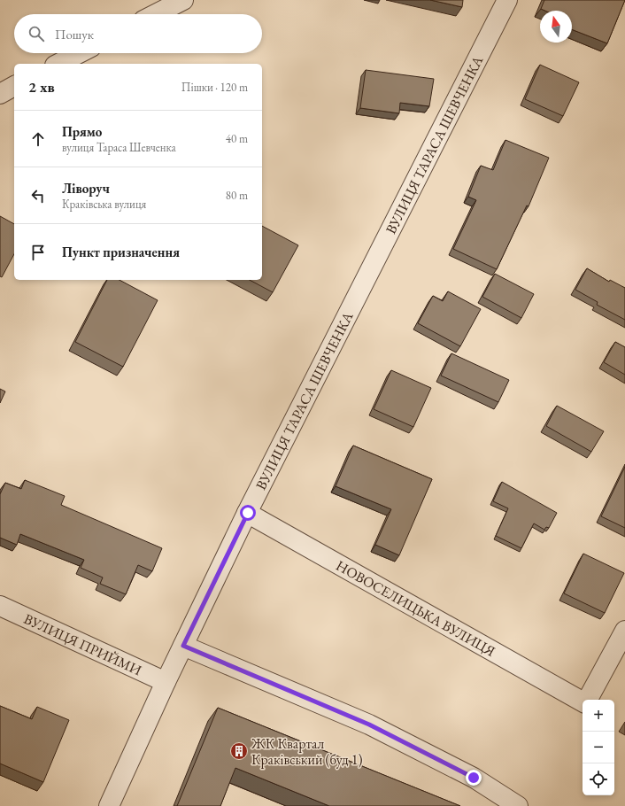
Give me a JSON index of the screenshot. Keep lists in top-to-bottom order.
{
  "streets": {
    "street": ["ВУЛИЦЯ ТАРАСА ШЕВЧЕНКА", "НОВОСЕЛИЦЬКА ВУЛИЦЯ", "ВУЛИЦЯ ПРИЙМИ"]
  },
  "crossings": [
    ["ВУЛИЦЯ ТАРАСА ШЕВЧЕНКА", "НОВОСЕЛИЦЬКА ВУЛИЦЯ"],
    ["ВУЛИЦЯ ТАРАСА ШЕВЧЕНКА", "ВУЛИЦЯ ПРИЙМИ"]
  ],
  "places": {
    "building": ["ЖК Квартал Краківський (буд 1)"]
  },
  "north": "top",
  "page": {
    "search": "Пошук",
    "heading": ["2 хв", "Пішки · 120 m"],
    "list": [
      ["Прямо", "вулиця Тараса Шевченка", "40 m"],
      ["Ліворуч", "Краківська вулиця", "80 m"],
      "Пункт призначення"
    ],
    "map_buttons": ["+", "−"]
  }
}
